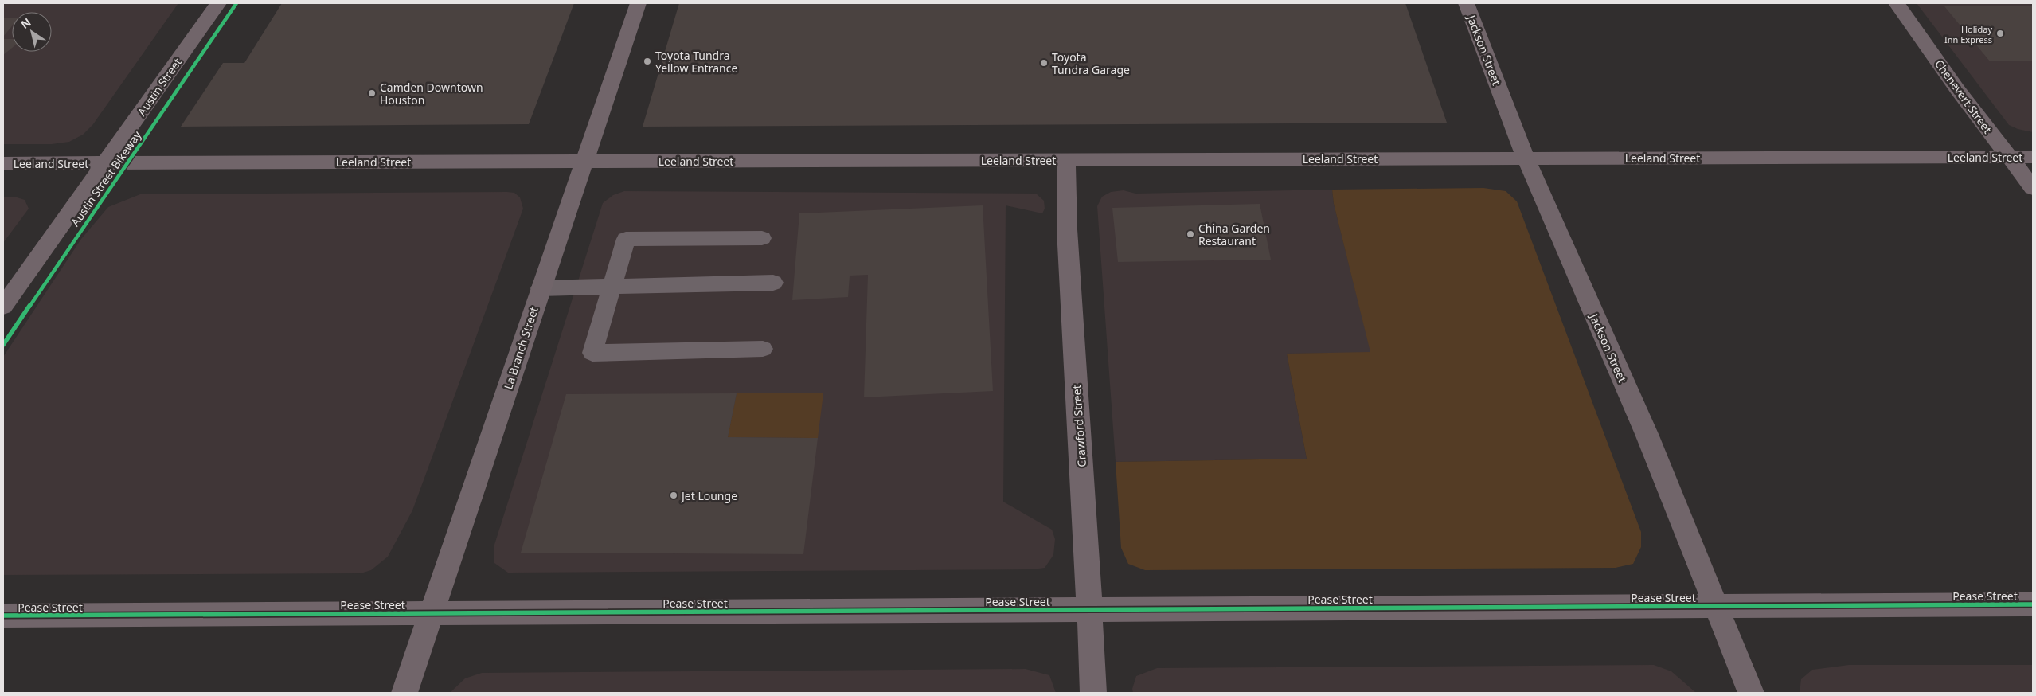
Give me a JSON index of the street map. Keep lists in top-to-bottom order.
{
  "streets": {
    "street": [
      "Jackson Street",
      "Austin Street",
      "Chenevert Street",
      "Leeland Street",
      "La Branch Street",
      "Crawford Street",
      "Pease Street"
    ],
    "cycle path": ["Austin Street Bikeway"]
  },
  "crossings": [
    ["Jackson Street", "Leeland Street"],
    ["Jackson Street", "Pease Street"],
    ["Austin Street", "Leeland Street"],
    ["Chenevert Street", "Leeland Street"],
    ["Leeland Street", "La Branch Street"],
    ["Leeland Street", "Crawford Street"],
    ["La Branch Street", "Pease Street"],
    ["Crawford Street", "Pease Street"]
  ],
  "places": [
    "Holiday Inn Express",
    "Toyota Tundra Yellow Entrance",
    "Toyota Tundra Garage",
    "Camden Downtown Houston",
    "China Garden Restaurant",
    "Jet Lounge"
  ],
  "north": "top left"
}
